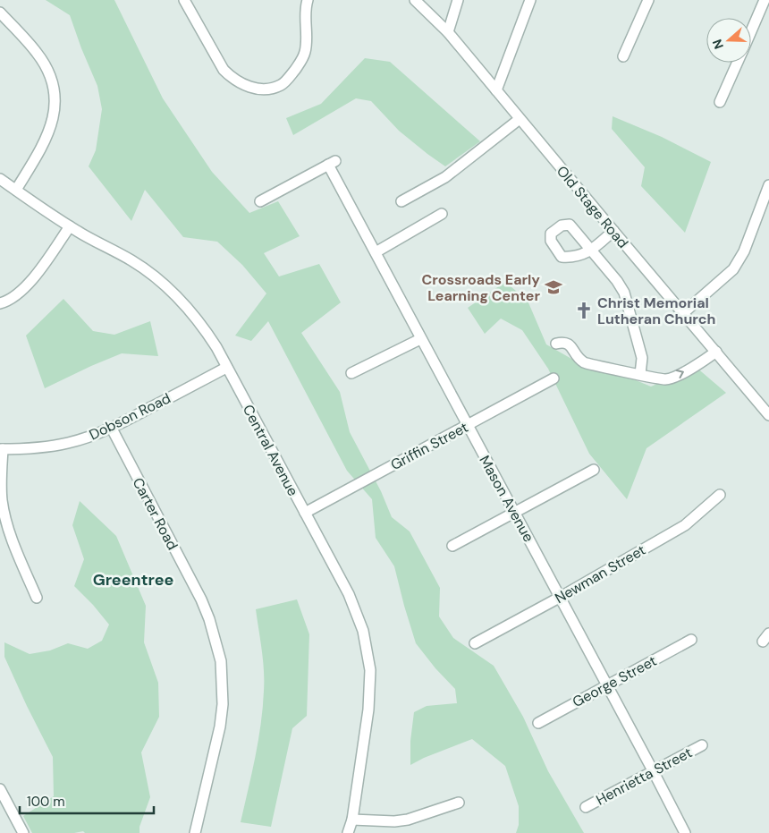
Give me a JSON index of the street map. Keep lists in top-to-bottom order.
{
  "streets": {
    "street": [
      "Old Stage Road",
      "Dobson Road",
      "Griffin Street",
      "Central Avenue",
      "Mason Avenue",
      "Carter Road",
      "Newman Street",
      "George Street",
      "Henrietta Street"
    ]
  },
  "crossings": [
    ["Dobson Road", "Central Avenue"],
    ["Dobson Road", "Carter Road"],
    ["Griffin Street", "Central Avenue"],
    ["Griffin Street", "Mason Avenue"],
    ["Mason Avenue", "Newman Street"],
    ["Mason Avenue", "George Street"],
    ["Mason Avenue", "Henrietta Street"]
  ],
  "districts": ["Greentree"],
  "places": {
    "school or university": ["Crossroads Early Learning Center"],
    "church": ["Christ Memorial Lutheran Church"]
  },
  "scale_bar": "100 m",
  "north": "left"
}
